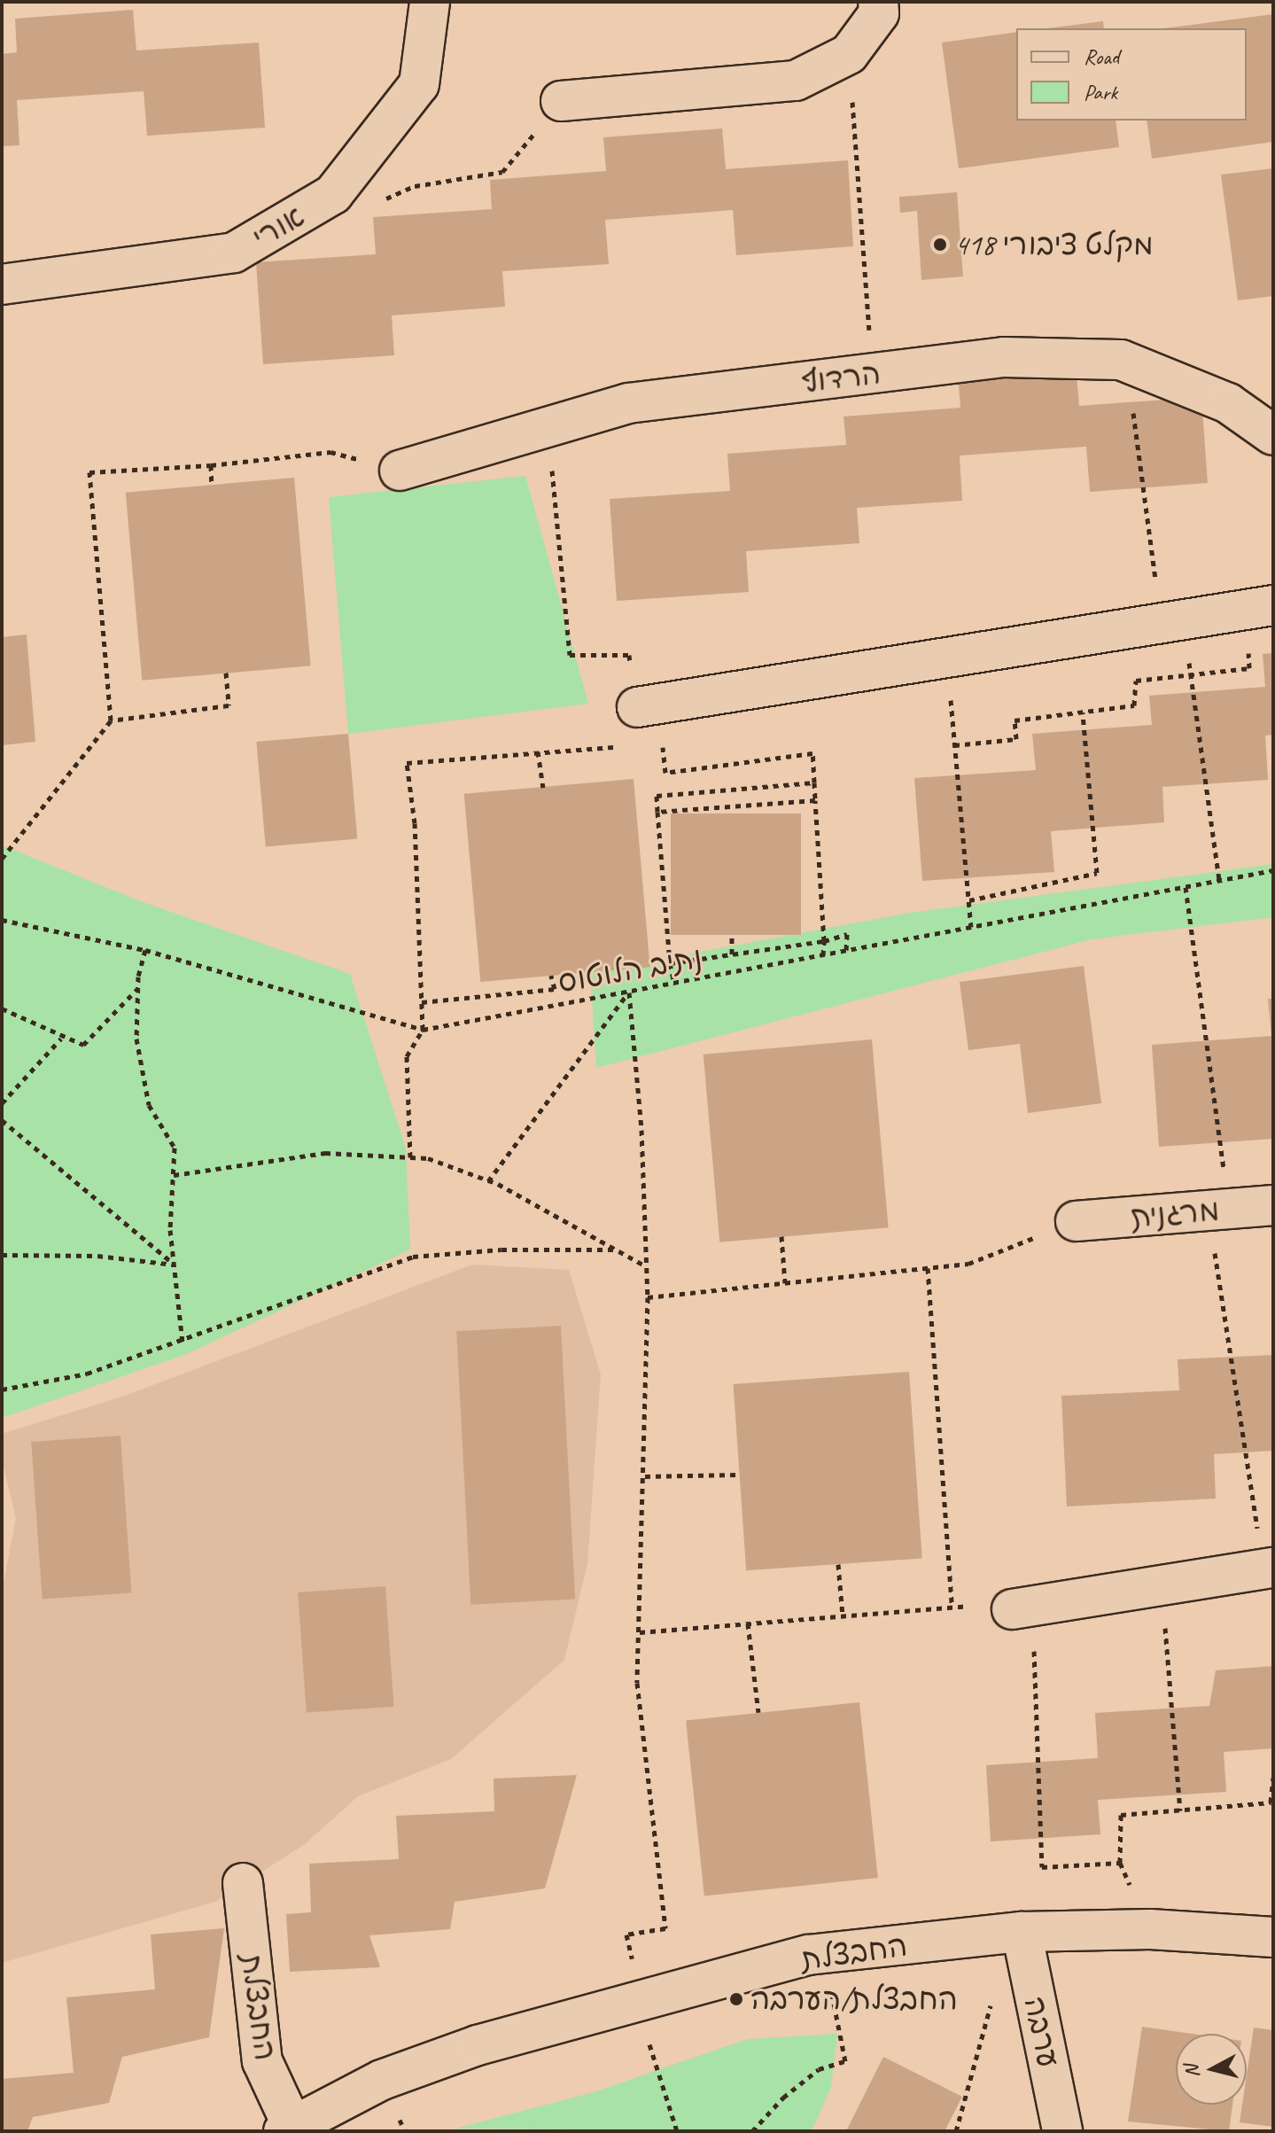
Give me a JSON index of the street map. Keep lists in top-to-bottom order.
{
  "streets": {
    "street": [
      "אורי",
      "הרדוף",
      "מרגנית",
      "החבצלת",
      "ערבה"
    ],
    "path": ["נתיב הלוטוס"]
  },
  "crossings": [
    ["החבצלת", "ערבה"]
  ],
  "places": ["מקלט ציבורי 418", "החבצלת/הערבה"],
  "legend": ["Road", "Park"],
  "north": "left"
}
